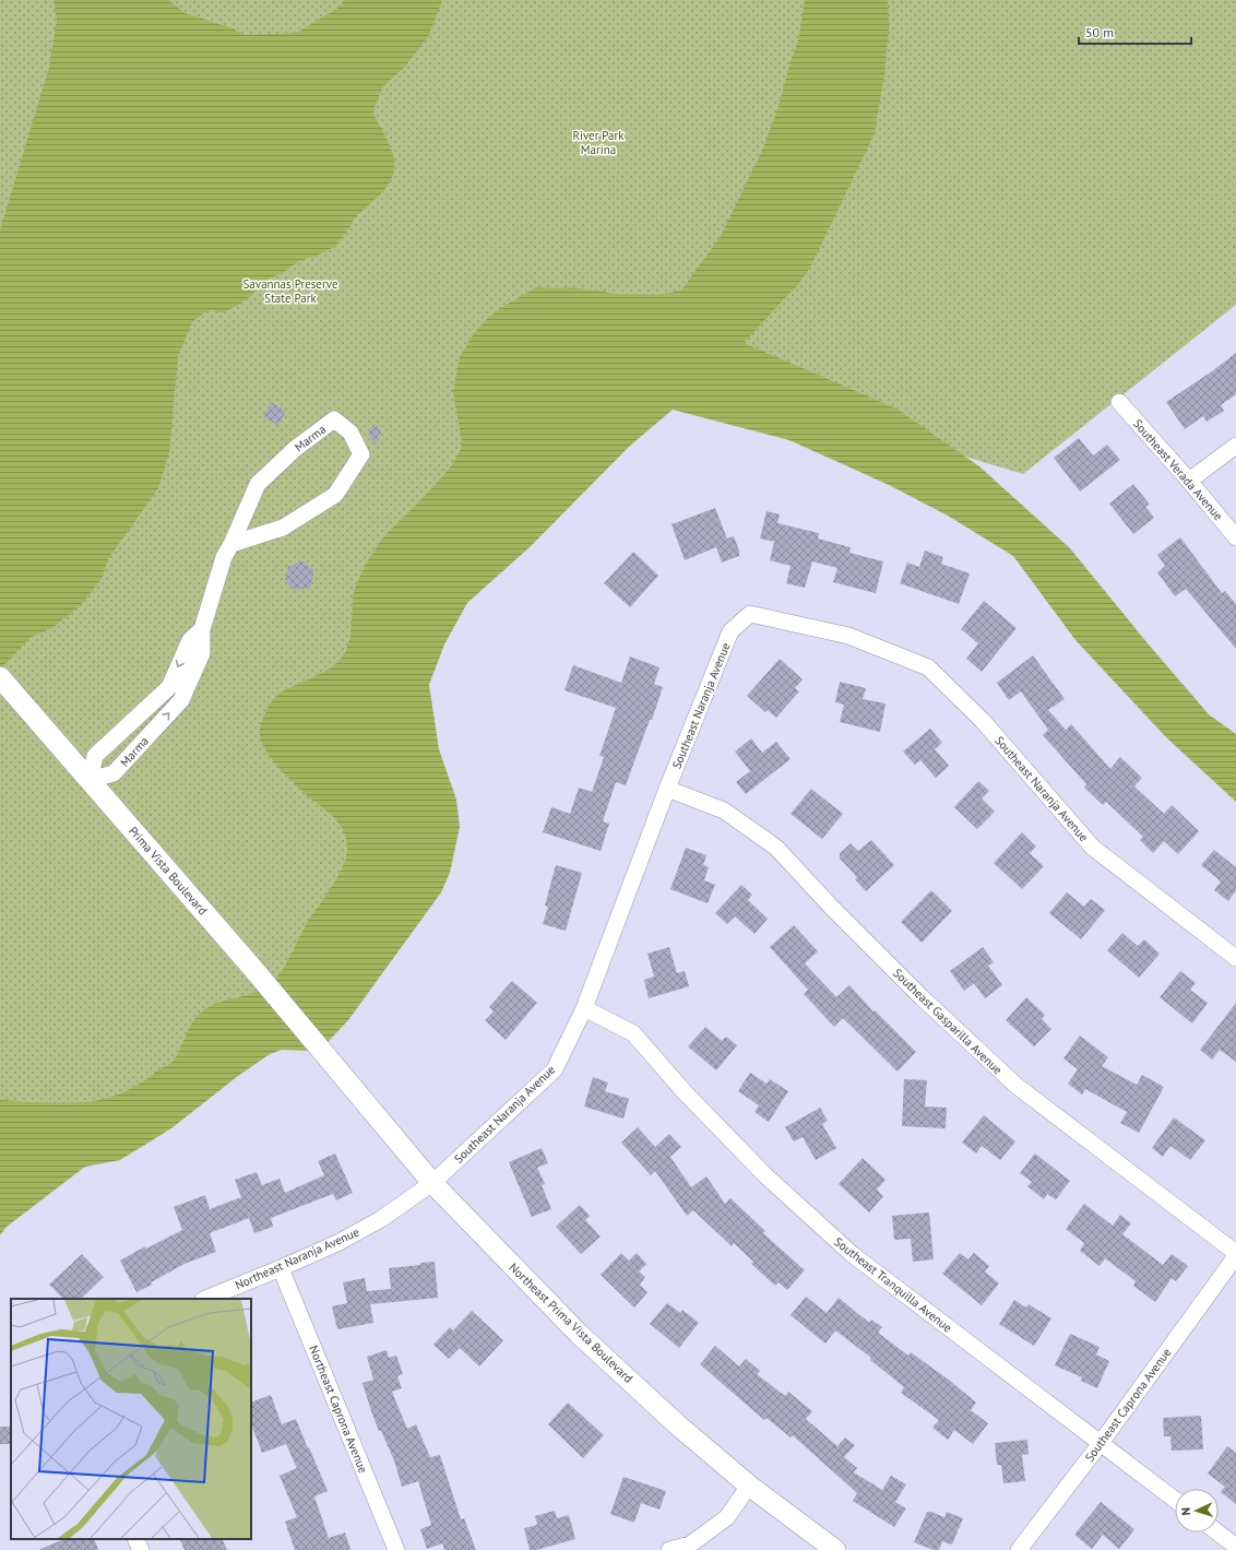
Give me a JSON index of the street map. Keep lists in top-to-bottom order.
{
  "streets": {
    "main road": ["Prima Vista Boulevard", "Northeast Prima Vista Boulevard"],
    "street": [
      "Marma",
      "Southeast Verada Avenue",
      "Southeast Naranja Avenue",
      "Southeast Gasparilla Avenue",
      "Northeast Naranja Avenue",
      "Southeast Tranquilla Avenue",
      "Southeast Caprona Avenue",
      "Northeast Caprona Avenue"
    ]
  },
  "crossings": [
    ["Marma", "Prima Vista Boulevard"],
    ["Southeast Naranja Avenue", "Southeast Gasparilla Avenue"],
    ["Southeast Naranja Avenue", "Northeast Naranja Avenue"],
    ["Southeast Naranja Avenue", "Southeast Tranquilla Avenue"],
    ["Southeast Naranja Avenue", "Northeast Prima Vista Boulevard"],
    ["Prima Vista Boulevard", "Northeast Prima Vista Boulevard"],
    ["Northeast Naranja Avenue", "Northeast Prima Vista Boulevard"],
    ["Northeast Naranja Avenue", "Northeast Caprona Avenue"],
    ["Southeast Tranquilla Avenue", "Southeast Caprona Avenue"]
  ],
  "parks": ["River Park Marina", "Savannas Preserve State Park"],
  "scale_bar": "50 m",
  "north": "left"
}
